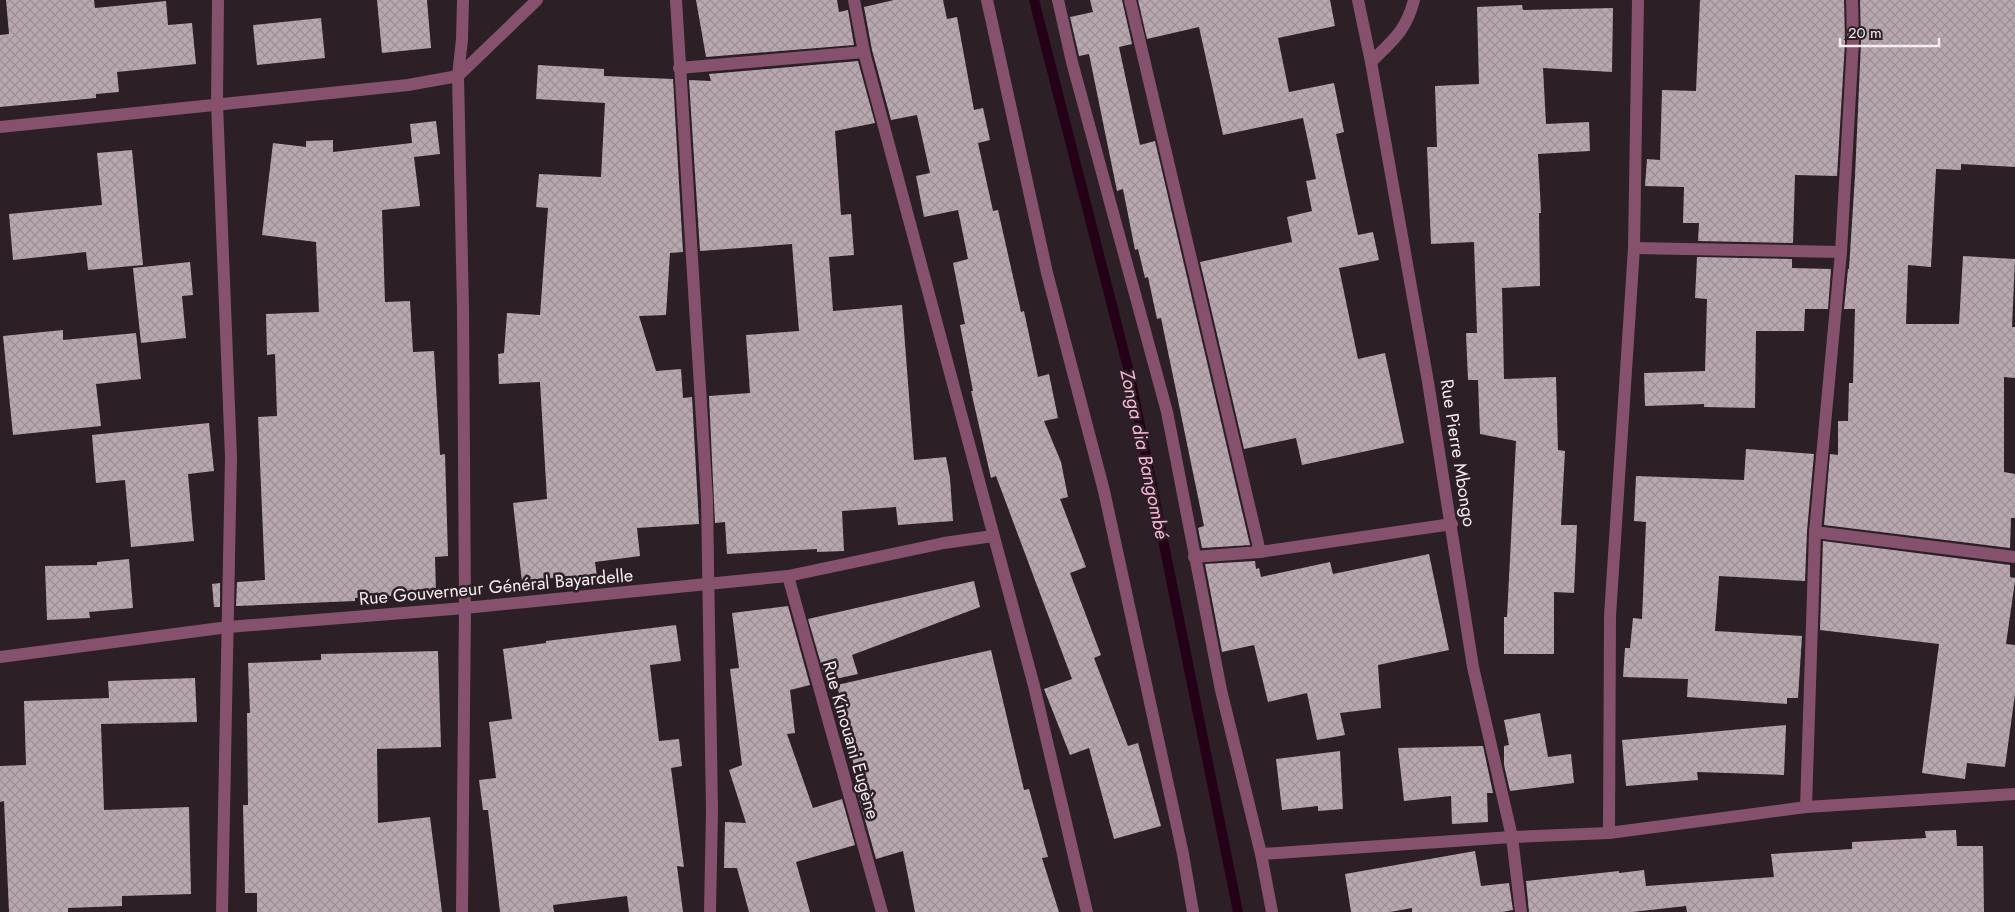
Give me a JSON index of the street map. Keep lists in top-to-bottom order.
{
  "streets": {
    "street": ["Rue Pierre Mbongo", "Rue Gouverneur Général Bayardelle", "Rue Kinouani Eugène"]
  },
  "crossings": [
    ["Rue Gouverneur Général Bayardelle", "Rue Kinouani Eugène"]
  ],
  "water": ["Zonga dia Bangombé"],
  "scale_bar": "20 m"
}
